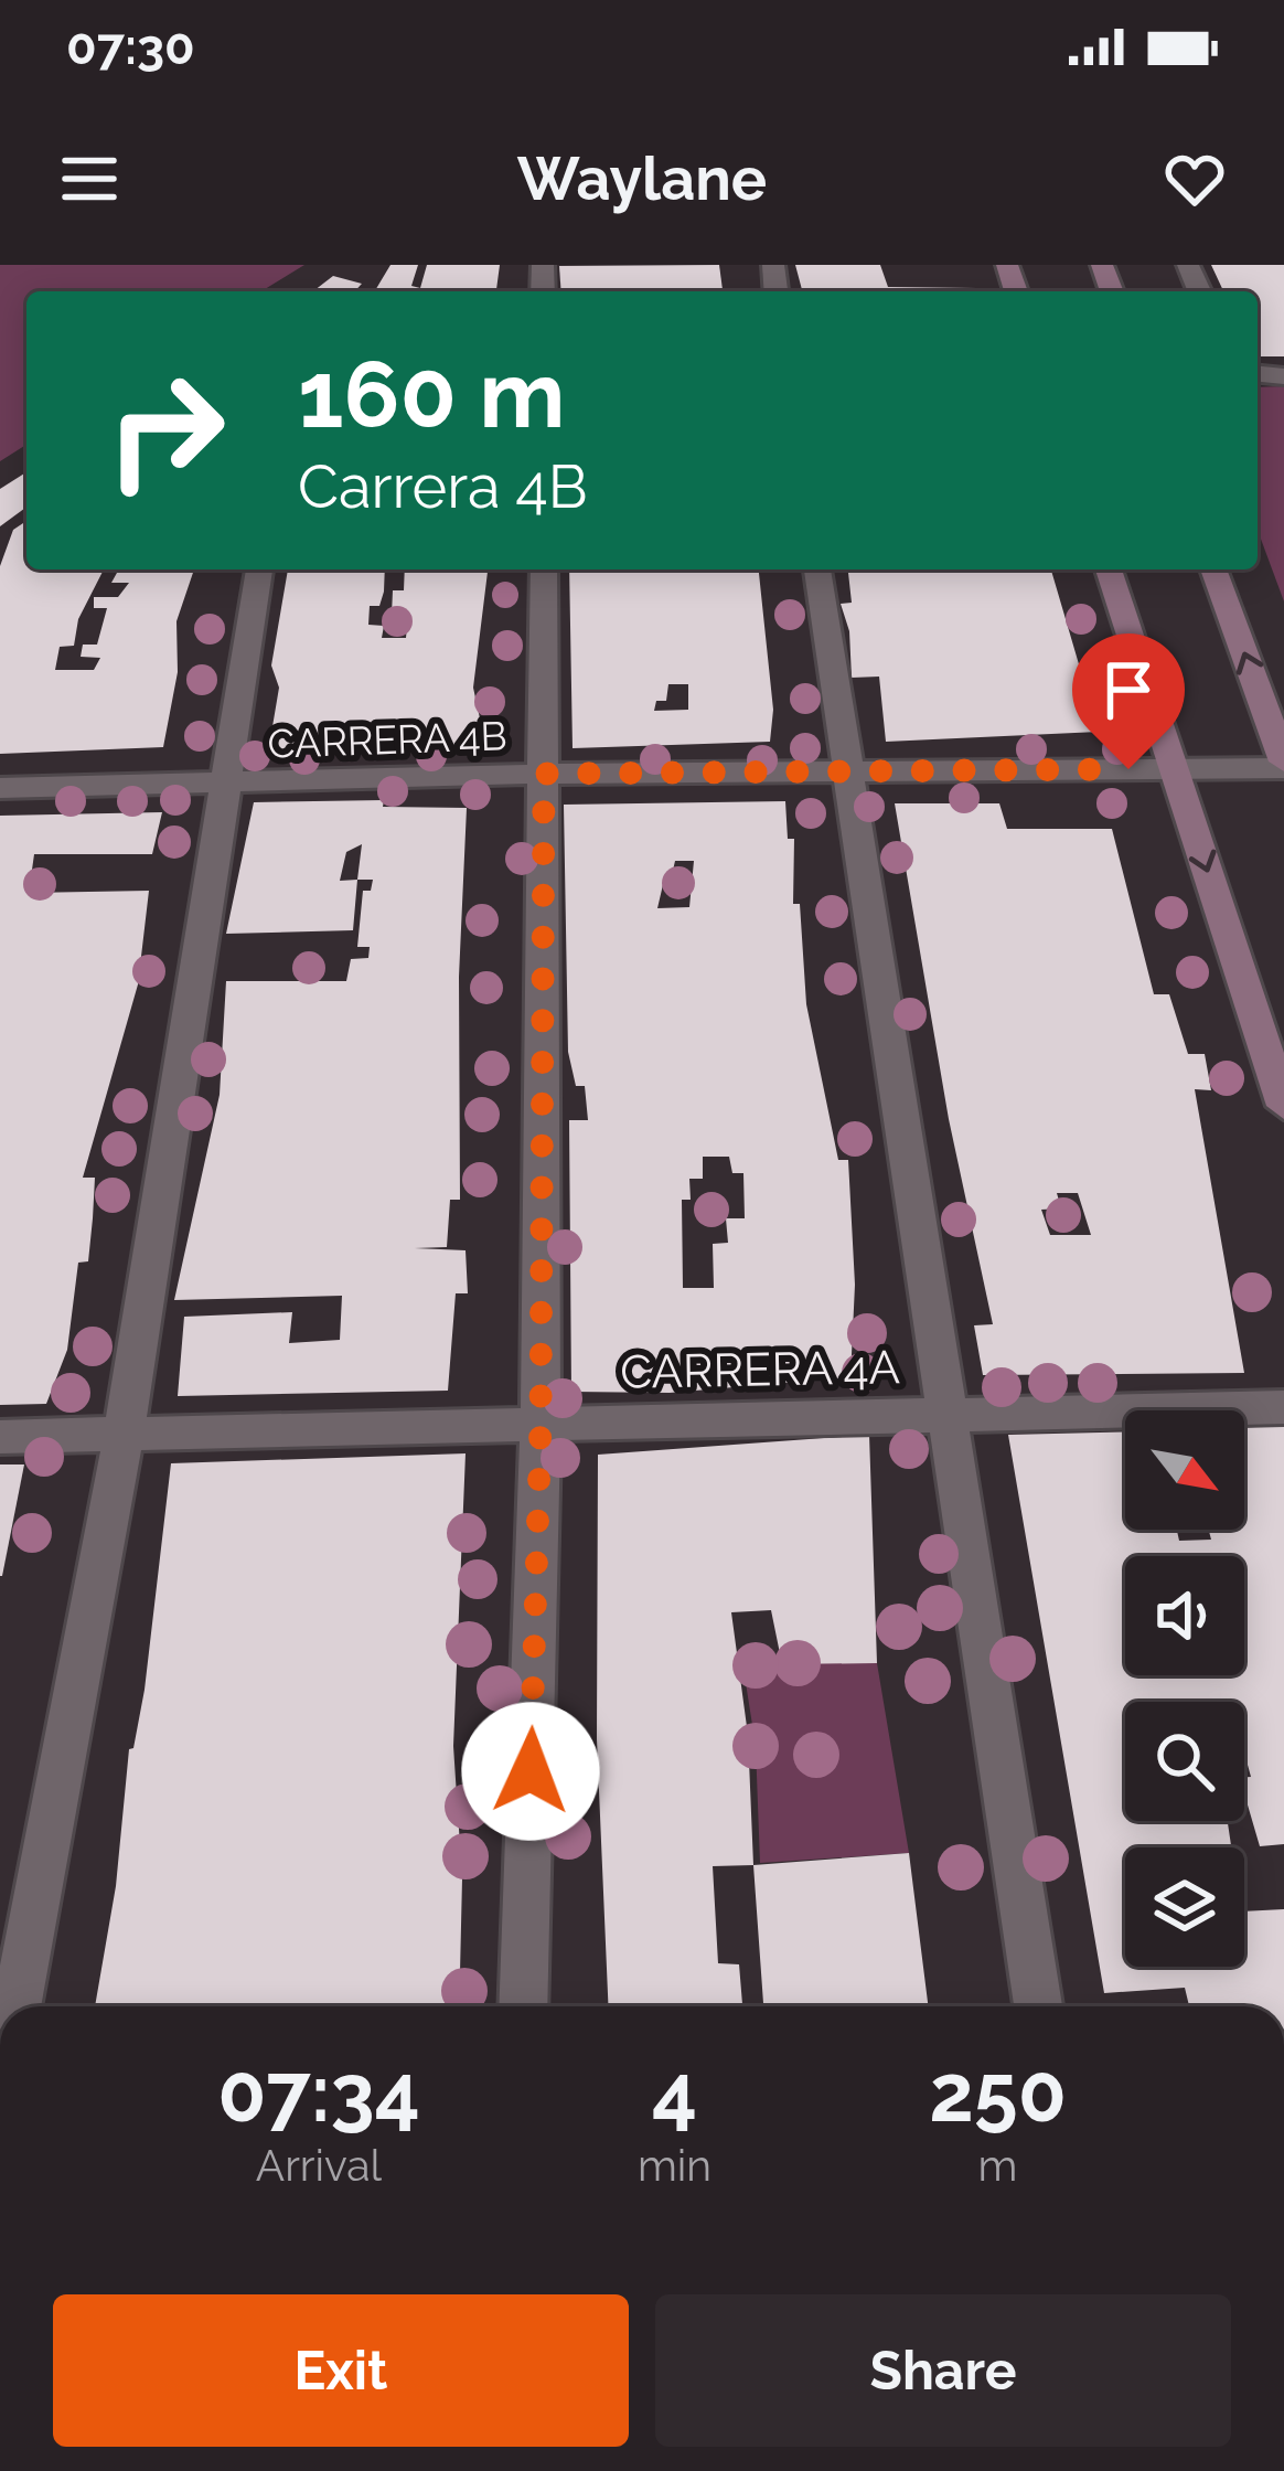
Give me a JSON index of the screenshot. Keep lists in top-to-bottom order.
{
  "streets": {
    "street": ["CARRERA 4B", "CARRERA 4A"]
  },
  "north": "bottom right",
  "page": {
    "status": "07:30",
    "header": "Waylane",
    "turn": ["160 m", "Carrera 4B"],
    "eta": [
      "07:34",
      "Arrival",
      "4",
      "min",
      "250",
      "m"
    ],
    "buttons": ["Exit", "Share"]
  }
}
